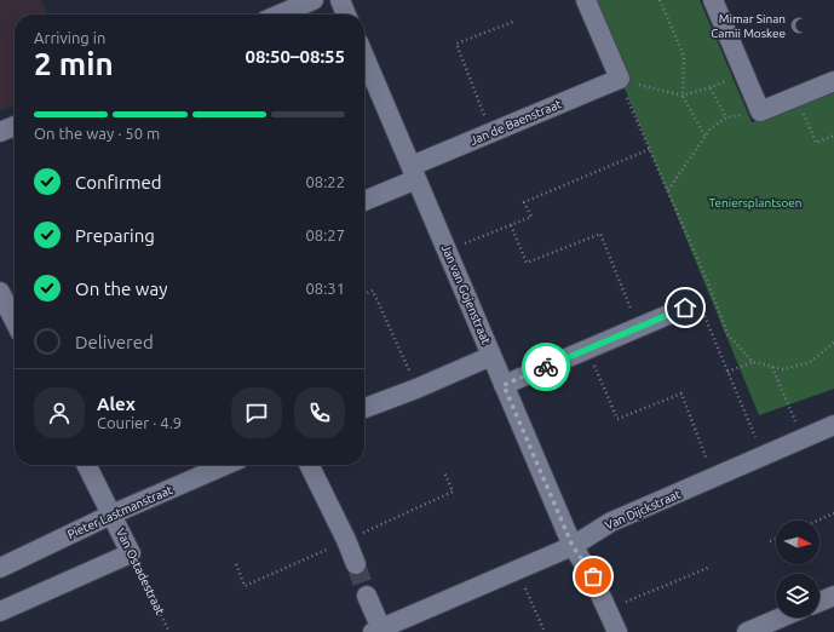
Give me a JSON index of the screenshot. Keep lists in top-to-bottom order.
{
  "streets": {
    "street": [
      "Jan de Baenstraat",
      "Jan van Gojenstraat",
      "Van Dijckstraat",
      "Pieter Lastmanstraat",
      "Van Ostadestraat"
    ]
  },
  "crossings": [
    ["Jan de Baenstraat", "Jan van Gojenstraat"],
    ["Jan van Gojenstraat", "Van Dijckstraat"],
    ["Pieter Lastmanstraat", "Van Ostadestraat"]
  ],
  "parks": ["Teniersplantsoen"],
  "places": {
    "mosque": ["Mimar Sinan Camii Moskee"]
  },
  "north": "right",
  "page": {
    "heading": ["2 min", "Arriving in", "08:50–08:55"],
    "panel": ["Alex", "Courier · 4.9"],
    "bar": "On the way · 50 m",
    "list": [
      ["Confirmed", "08:22"],
      ["Preparing", "08:27"],
      ["On the way", "08:31"],
      "Delivered"
    ]
  }
}
